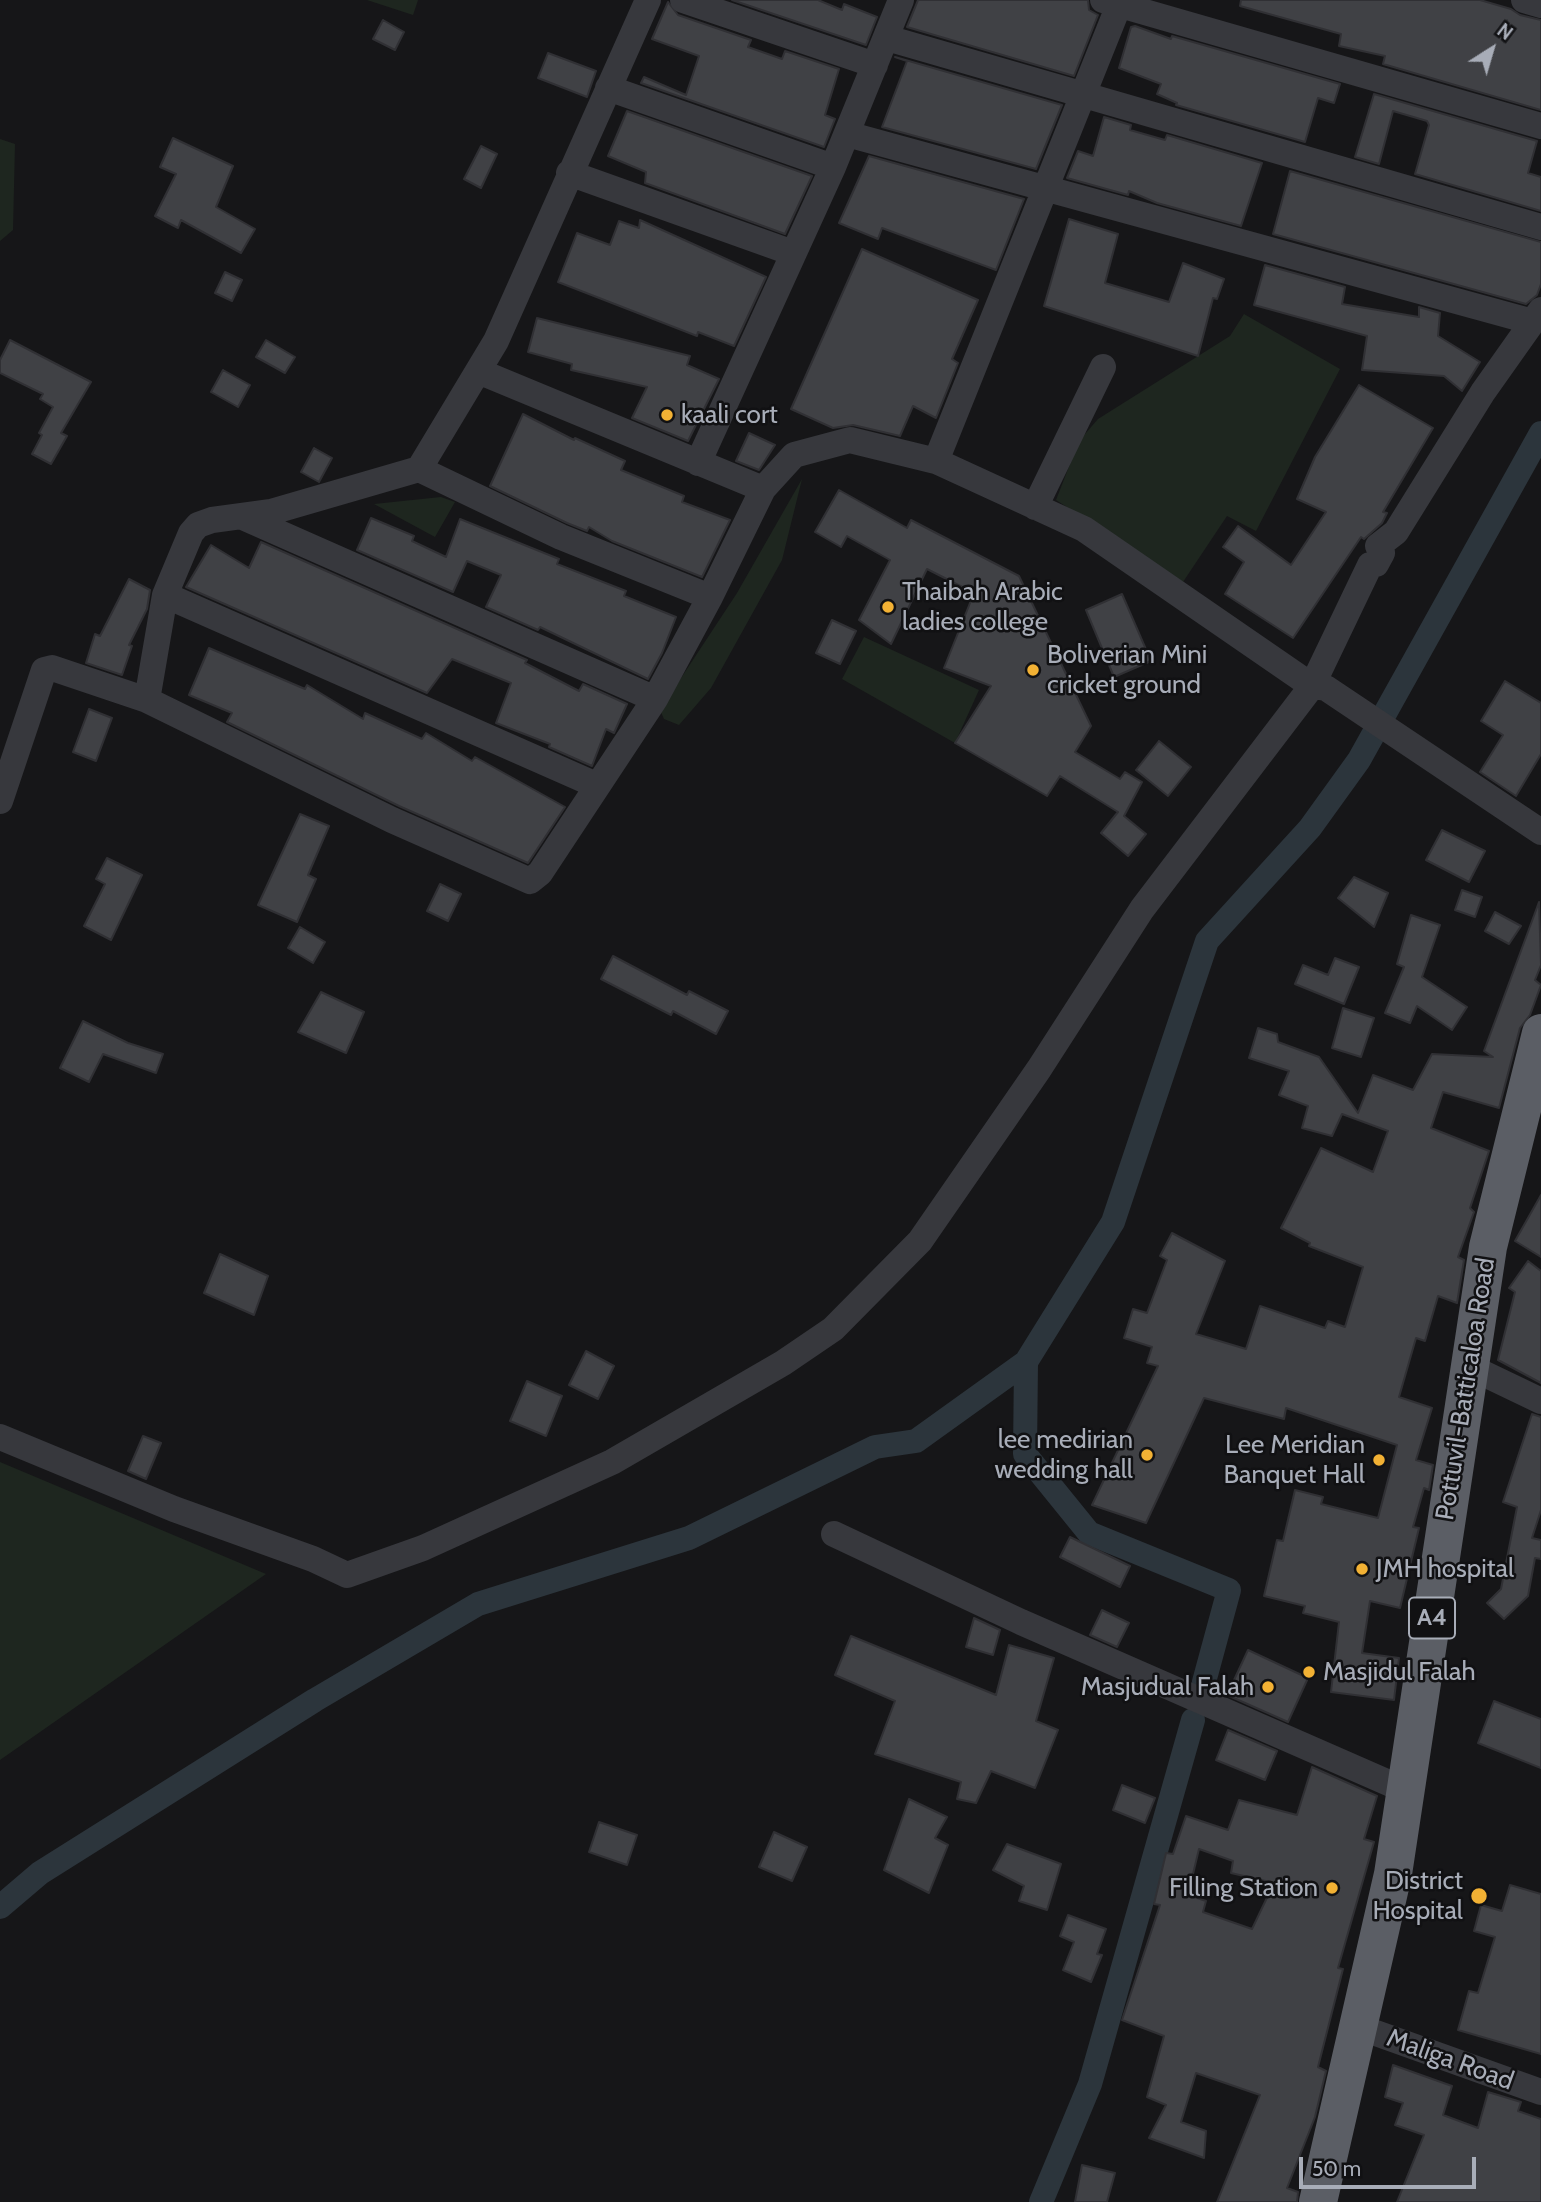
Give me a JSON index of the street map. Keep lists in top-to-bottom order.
{
  "streets": {
    "highway": ["Pottuvil-Batticaloa Road", "A4"],
    "street": ["Maliga Road"]
  },
  "crossings": [
    ["Pottuvil-Batticaloa Road", "Maliga Road"]
  ],
  "places": [
    "kaali cort",
    "Thaibah Arabic ladies college",
    "Boliverian Mini cricket ground",
    "lee medirian wedding hall",
    "Lee Meridian Banquet Hall",
    "JMH hospital",
    "Masjidul Falah",
    "Masjudual Falah",
    "Filling Station",
    "District Hospital"
  ],
  "scale_bar": "50 m",
  "north": "top right"
}
